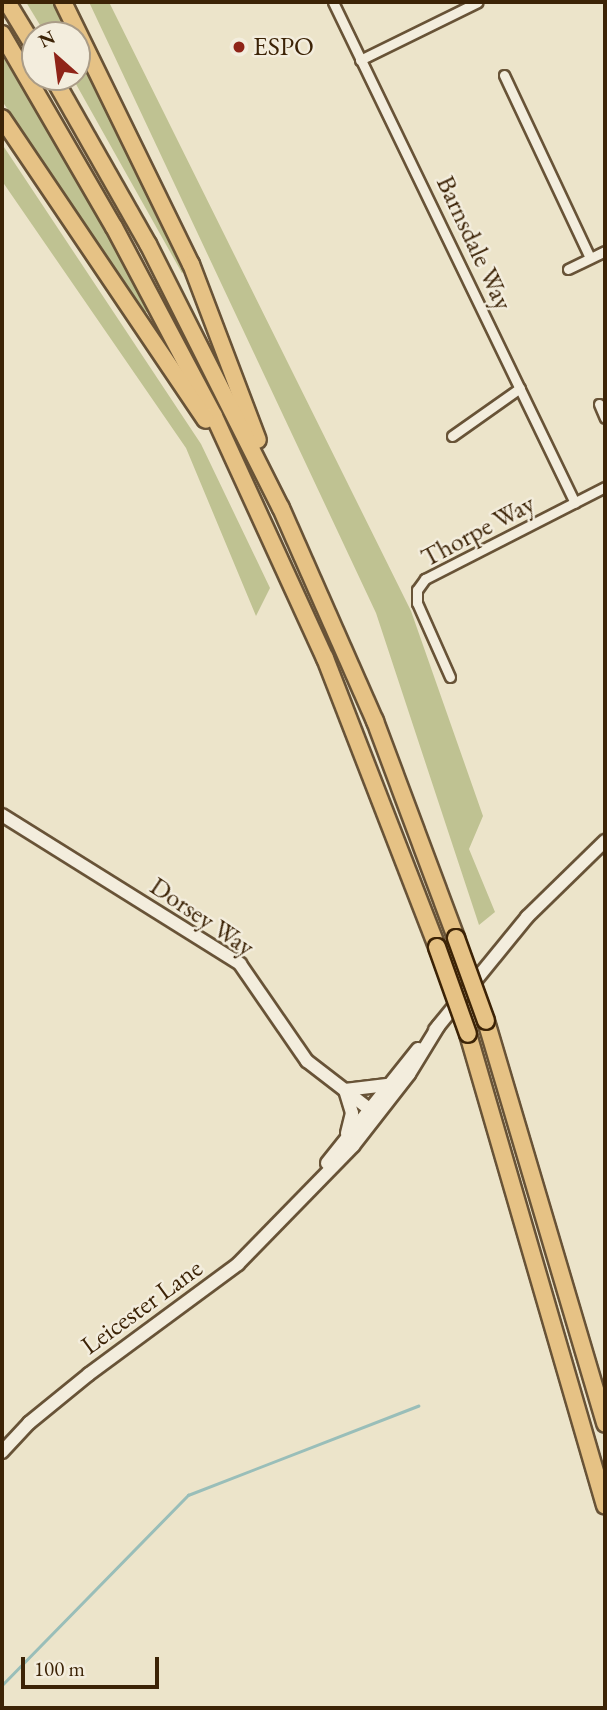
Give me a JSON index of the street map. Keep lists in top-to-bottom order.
{
  "streets": {
    "street": [
      "Barnsdale Way",
      "Thorpe Way",
      "Dorsey Way",
      "Leicester Lane"
    ]
  },
  "crossings": [
    ["Barnsdale Way", "Thorpe Way"],
    ["Dorsey Way", "Leicester Lane"]
  ],
  "places": ["ESPO"],
  "scale_bar": "100 m",
  "north": "top left"
}
